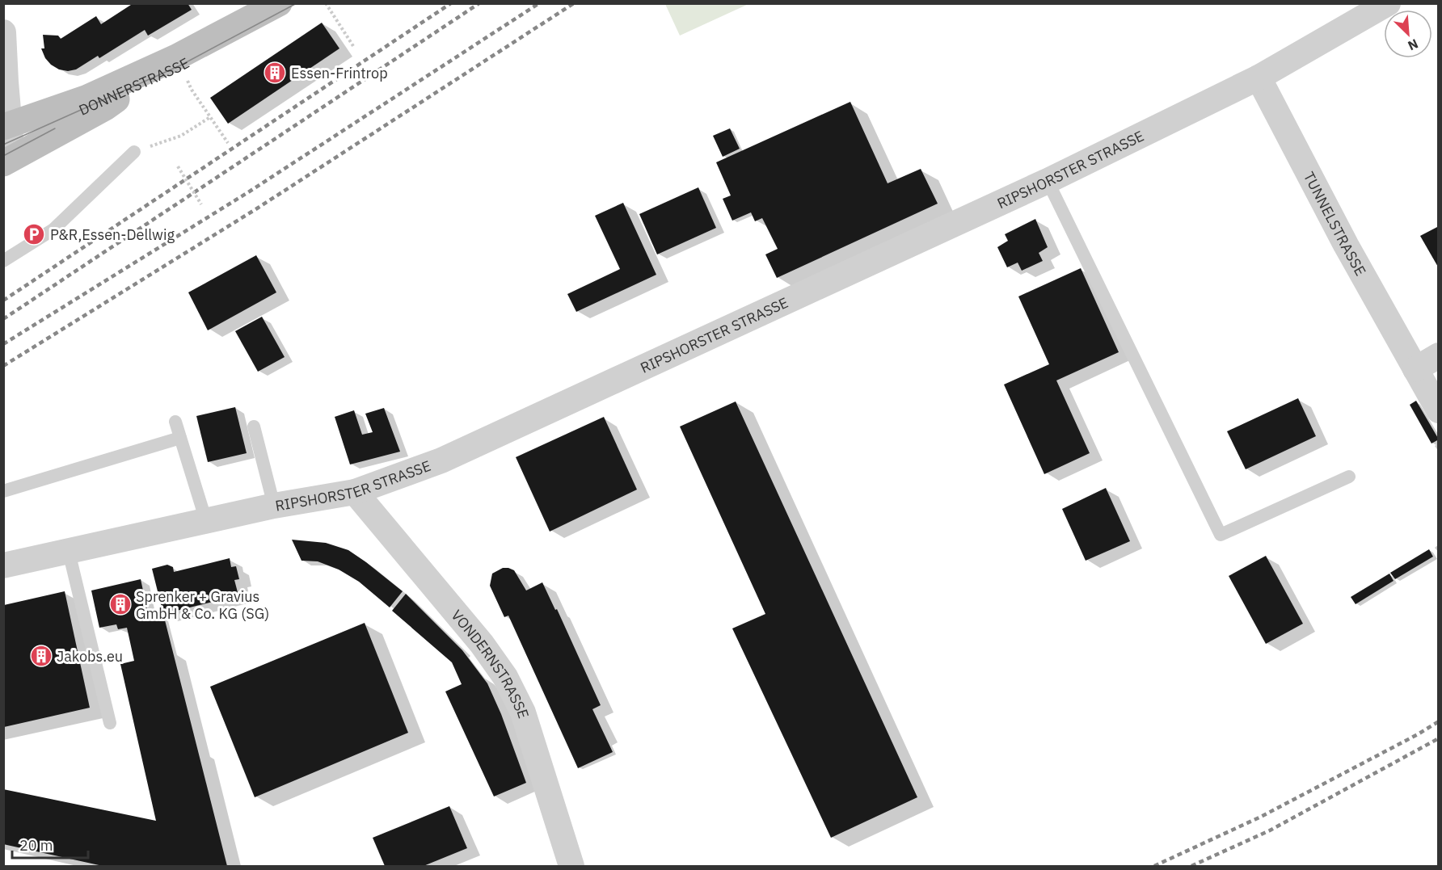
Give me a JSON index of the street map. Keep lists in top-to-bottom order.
{
  "streets": {
    "main road": ["DONNERSTRASSE"],
    "street": ["RIPSHORSTER STRASSE", "TUNNELSTRASSE", "VONDERNSTRASSE"]
  },
  "crossings": [
    ["RIPSHORSTER STRASSE", "TUNNELSTRASSE"],
    ["RIPSHORSTER STRASSE", "VONDERNSTRASSE"]
  ],
  "places": {
    "building": ["Essen-Frintrop", "Sprenker + Gravius GmbH & Co. KG (SG)", "Jakobs.eu"],
    "parking": ["P&R,Essen-Dellwig"]
  },
  "scale_bar": "20 m",
  "north": "bottom right"
}
